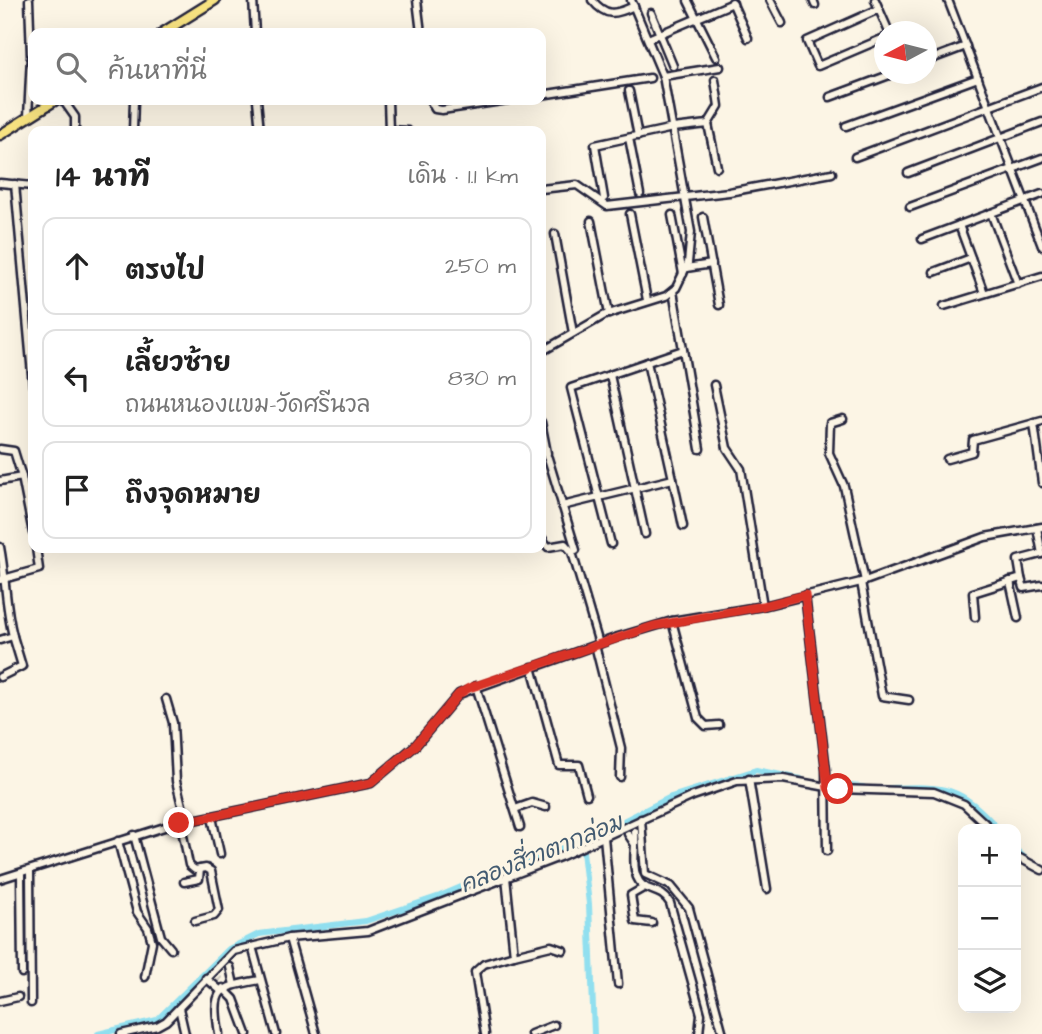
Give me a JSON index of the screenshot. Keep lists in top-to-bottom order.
{
  "water": ["คลองสี่วาตากล่อม"],
  "north": "left",
  "page": {
    "search": "ค้นหาที่นี่",
    "heading": ["14 นาที", "เดิน · 1.1 km"],
    "list": [
      ["ตรงไป", "250 m"],
      ["เลี้ยวซ้าย", "ถนนหนองแขม-วัดศรีนวล", "830 m"],
      "ถึงจุดหมาย"
    ],
    "map_buttons": ["+", "−"]
  }
}
